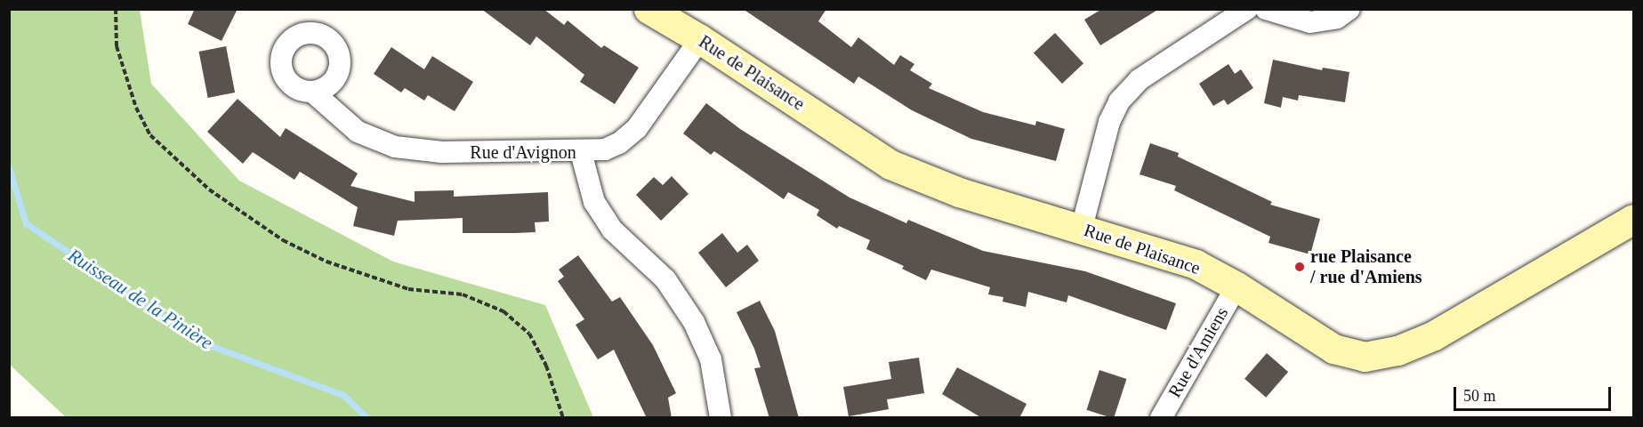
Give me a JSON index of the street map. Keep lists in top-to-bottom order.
{
  "streets": {
    "street": ["Rue de Plaisance", "Rue d'Avignon", "Rue d'Amiens"]
  },
  "crossings": [
    ["Rue de Plaisance", "Rue d'Avignon"],
    ["Rue de Plaisance", "Rue d'Amiens"]
  ],
  "water": ["Ruisseau de la Pinière"],
  "places": ["rue Plaisance / rue d'Amiens"],
  "scale_bar": "50 m"
}
